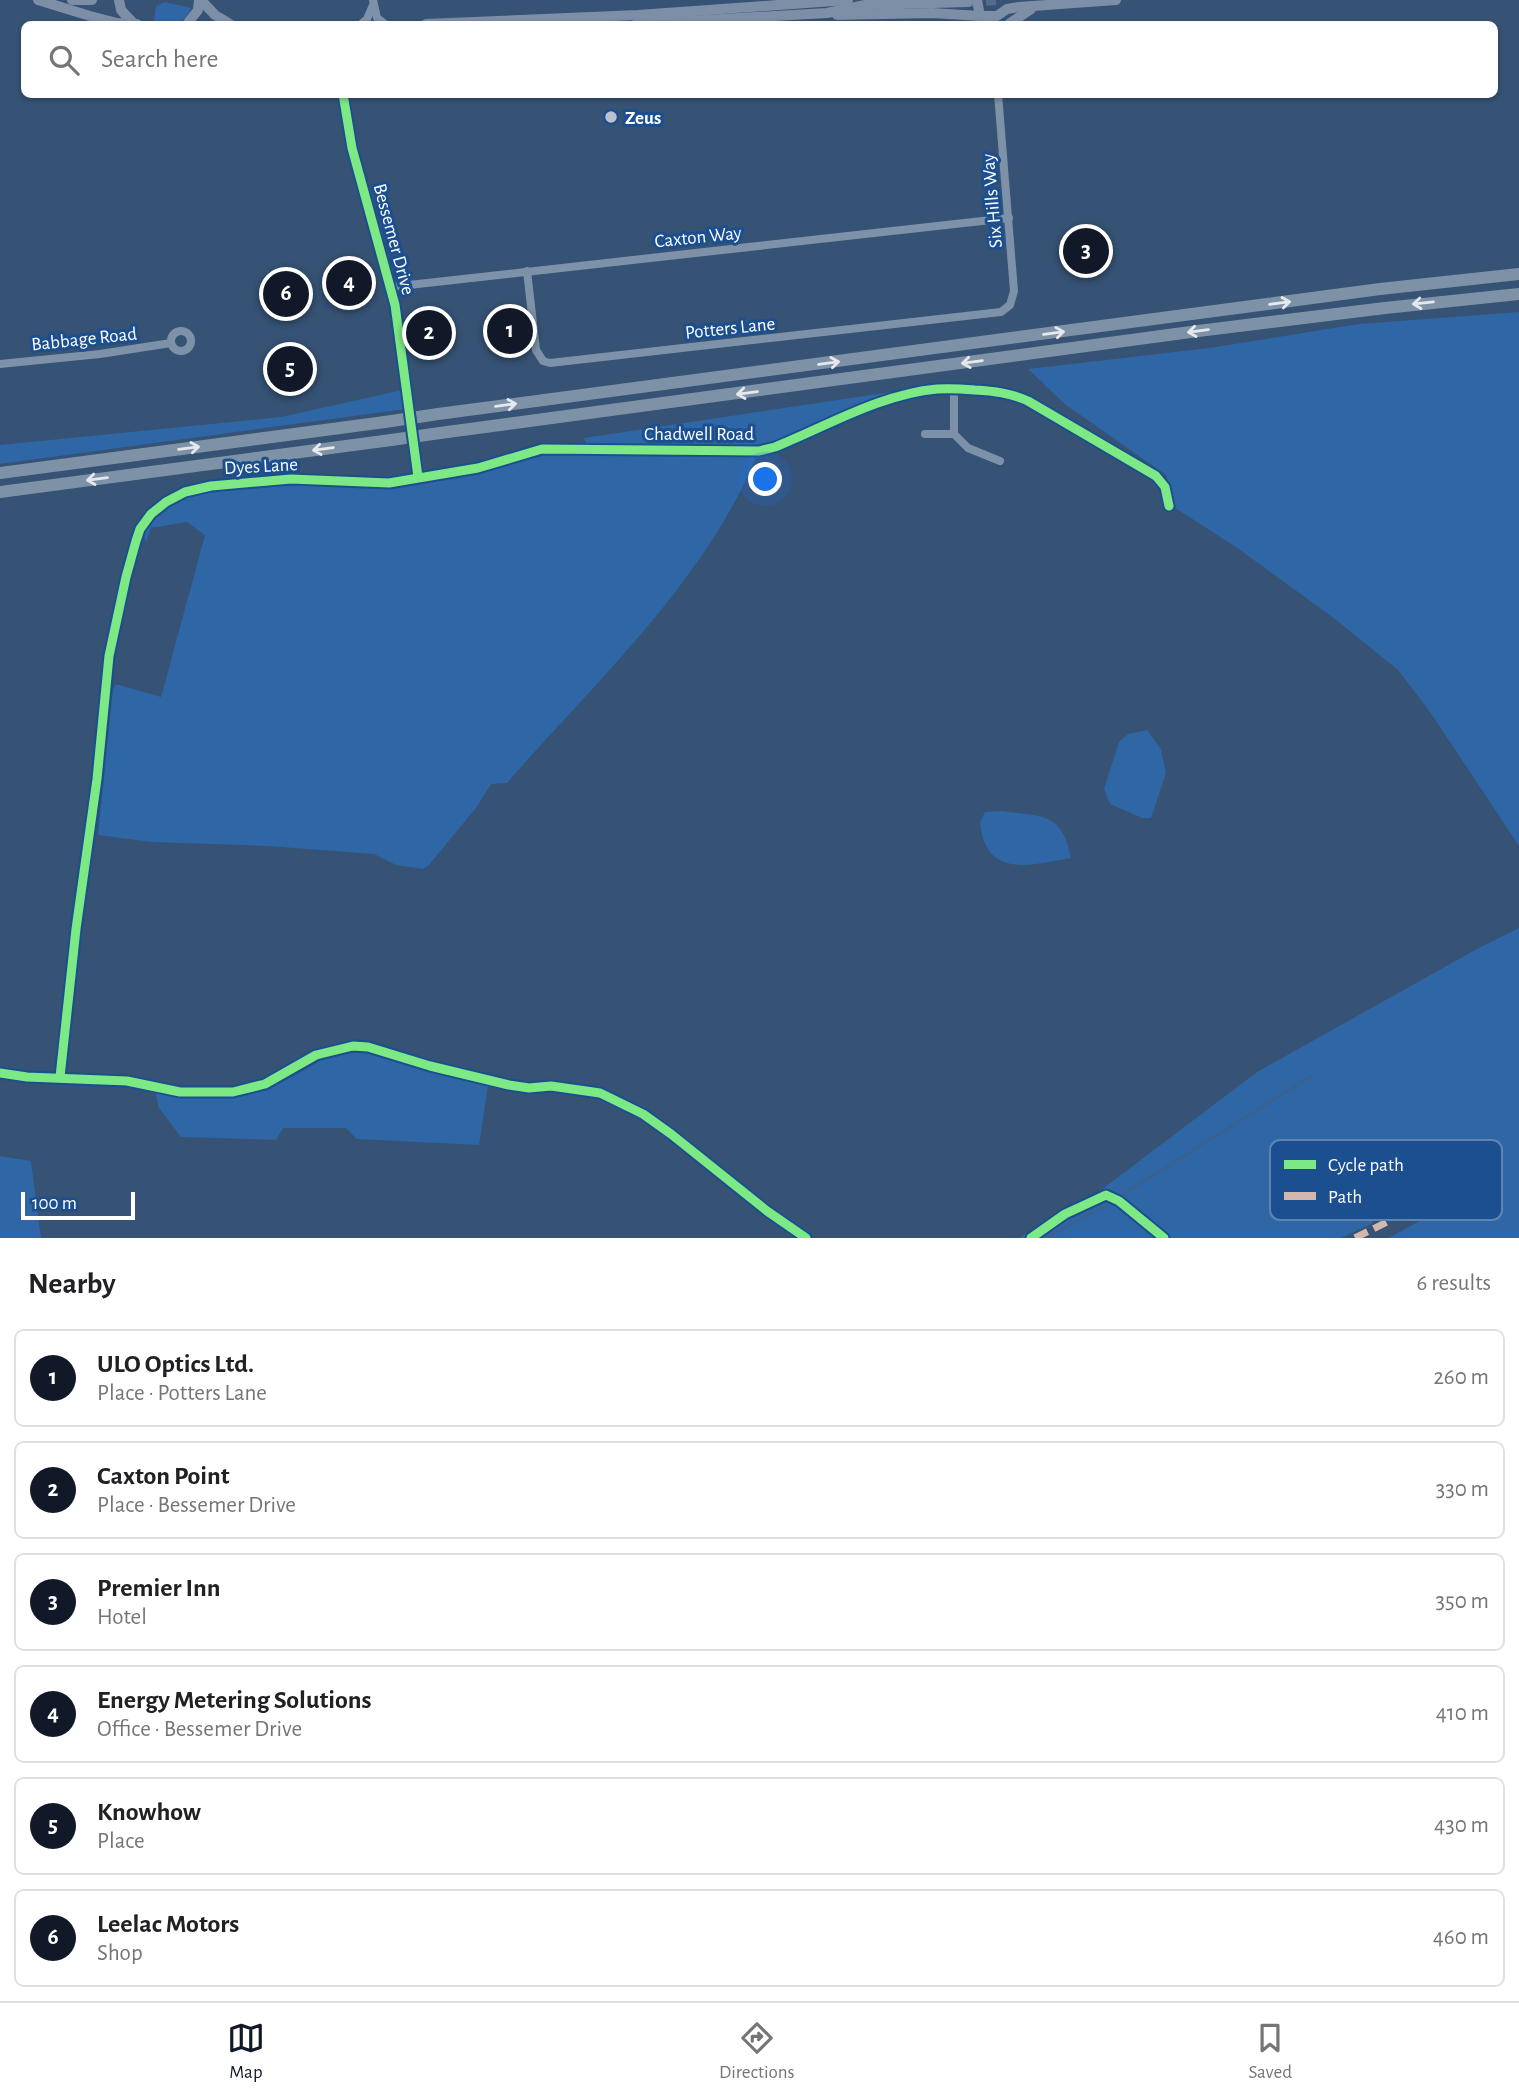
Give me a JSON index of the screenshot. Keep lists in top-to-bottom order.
{
  "streets": {
    "street": [
      "Six Hills Way",
      "Caxton Way",
      "Bessemer Drive",
      "Potters Lane",
      "Babbage Road",
      "Chadwell Road",
      "Dyes Lane"
    ]
  },
  "crossings": [
    ["Six Hills Way", "Caxton Way"],
    ["Six Hills Way", "Potters Lane"],
    ["Caxton Way", "Bessemer Drive"],
    ["Caxton Way", "Potters Lane"],
    ["Bessemer Drive", "Chadwell Road"],
    ["Bessemer Drive", "Dyes Lane"],
    ["Chadwell Road", "Dyes Lane"]
  ],
  "places": ["Zeus"],
  "legend": ["Cycle path", "Path"],
  "scale_bar": "100 m",
  "page": {
    "search": "Search here",
    "pins": [
      "3",
      "4",
      "6",
      "1",
      "2",
      "5"
    ],
    "scale": "100 m",
    "heading": ["Nearby", "6 results"],
    "list": [
      {
        "mark": "1",
        "name": "ULO Optics Ltd.",
        "note": "Place · Potters Lane",
        "value": "260 m"
      },
      {
        "mark": "2",
        "name": "Caxton Point",
        "note": "Place · Bessemer Drive",
        "value": "330 m"
      },
      {
        "mark": "3",
        "name": "Premier Inn",
        "note": "Hotel",
        "value": "350 m"
      },
      {
        "mark": "4",
        "name": "Energy Metering Solutions",
        "note": "Office · Bessemer Drive",
        "value": "410 m"
      },
      {
        "mark": "5",
        "name": "Knowhow",
        "note": "Place",
        "value": "430 m"
      },
      {
        "mark": "6",
        "name": "Leelac Motors",
        "note": "Shop",
        "value": "460 m"
      }
    ],
    "nav": ["Map", "Directions", "Saved"]
  }
}
